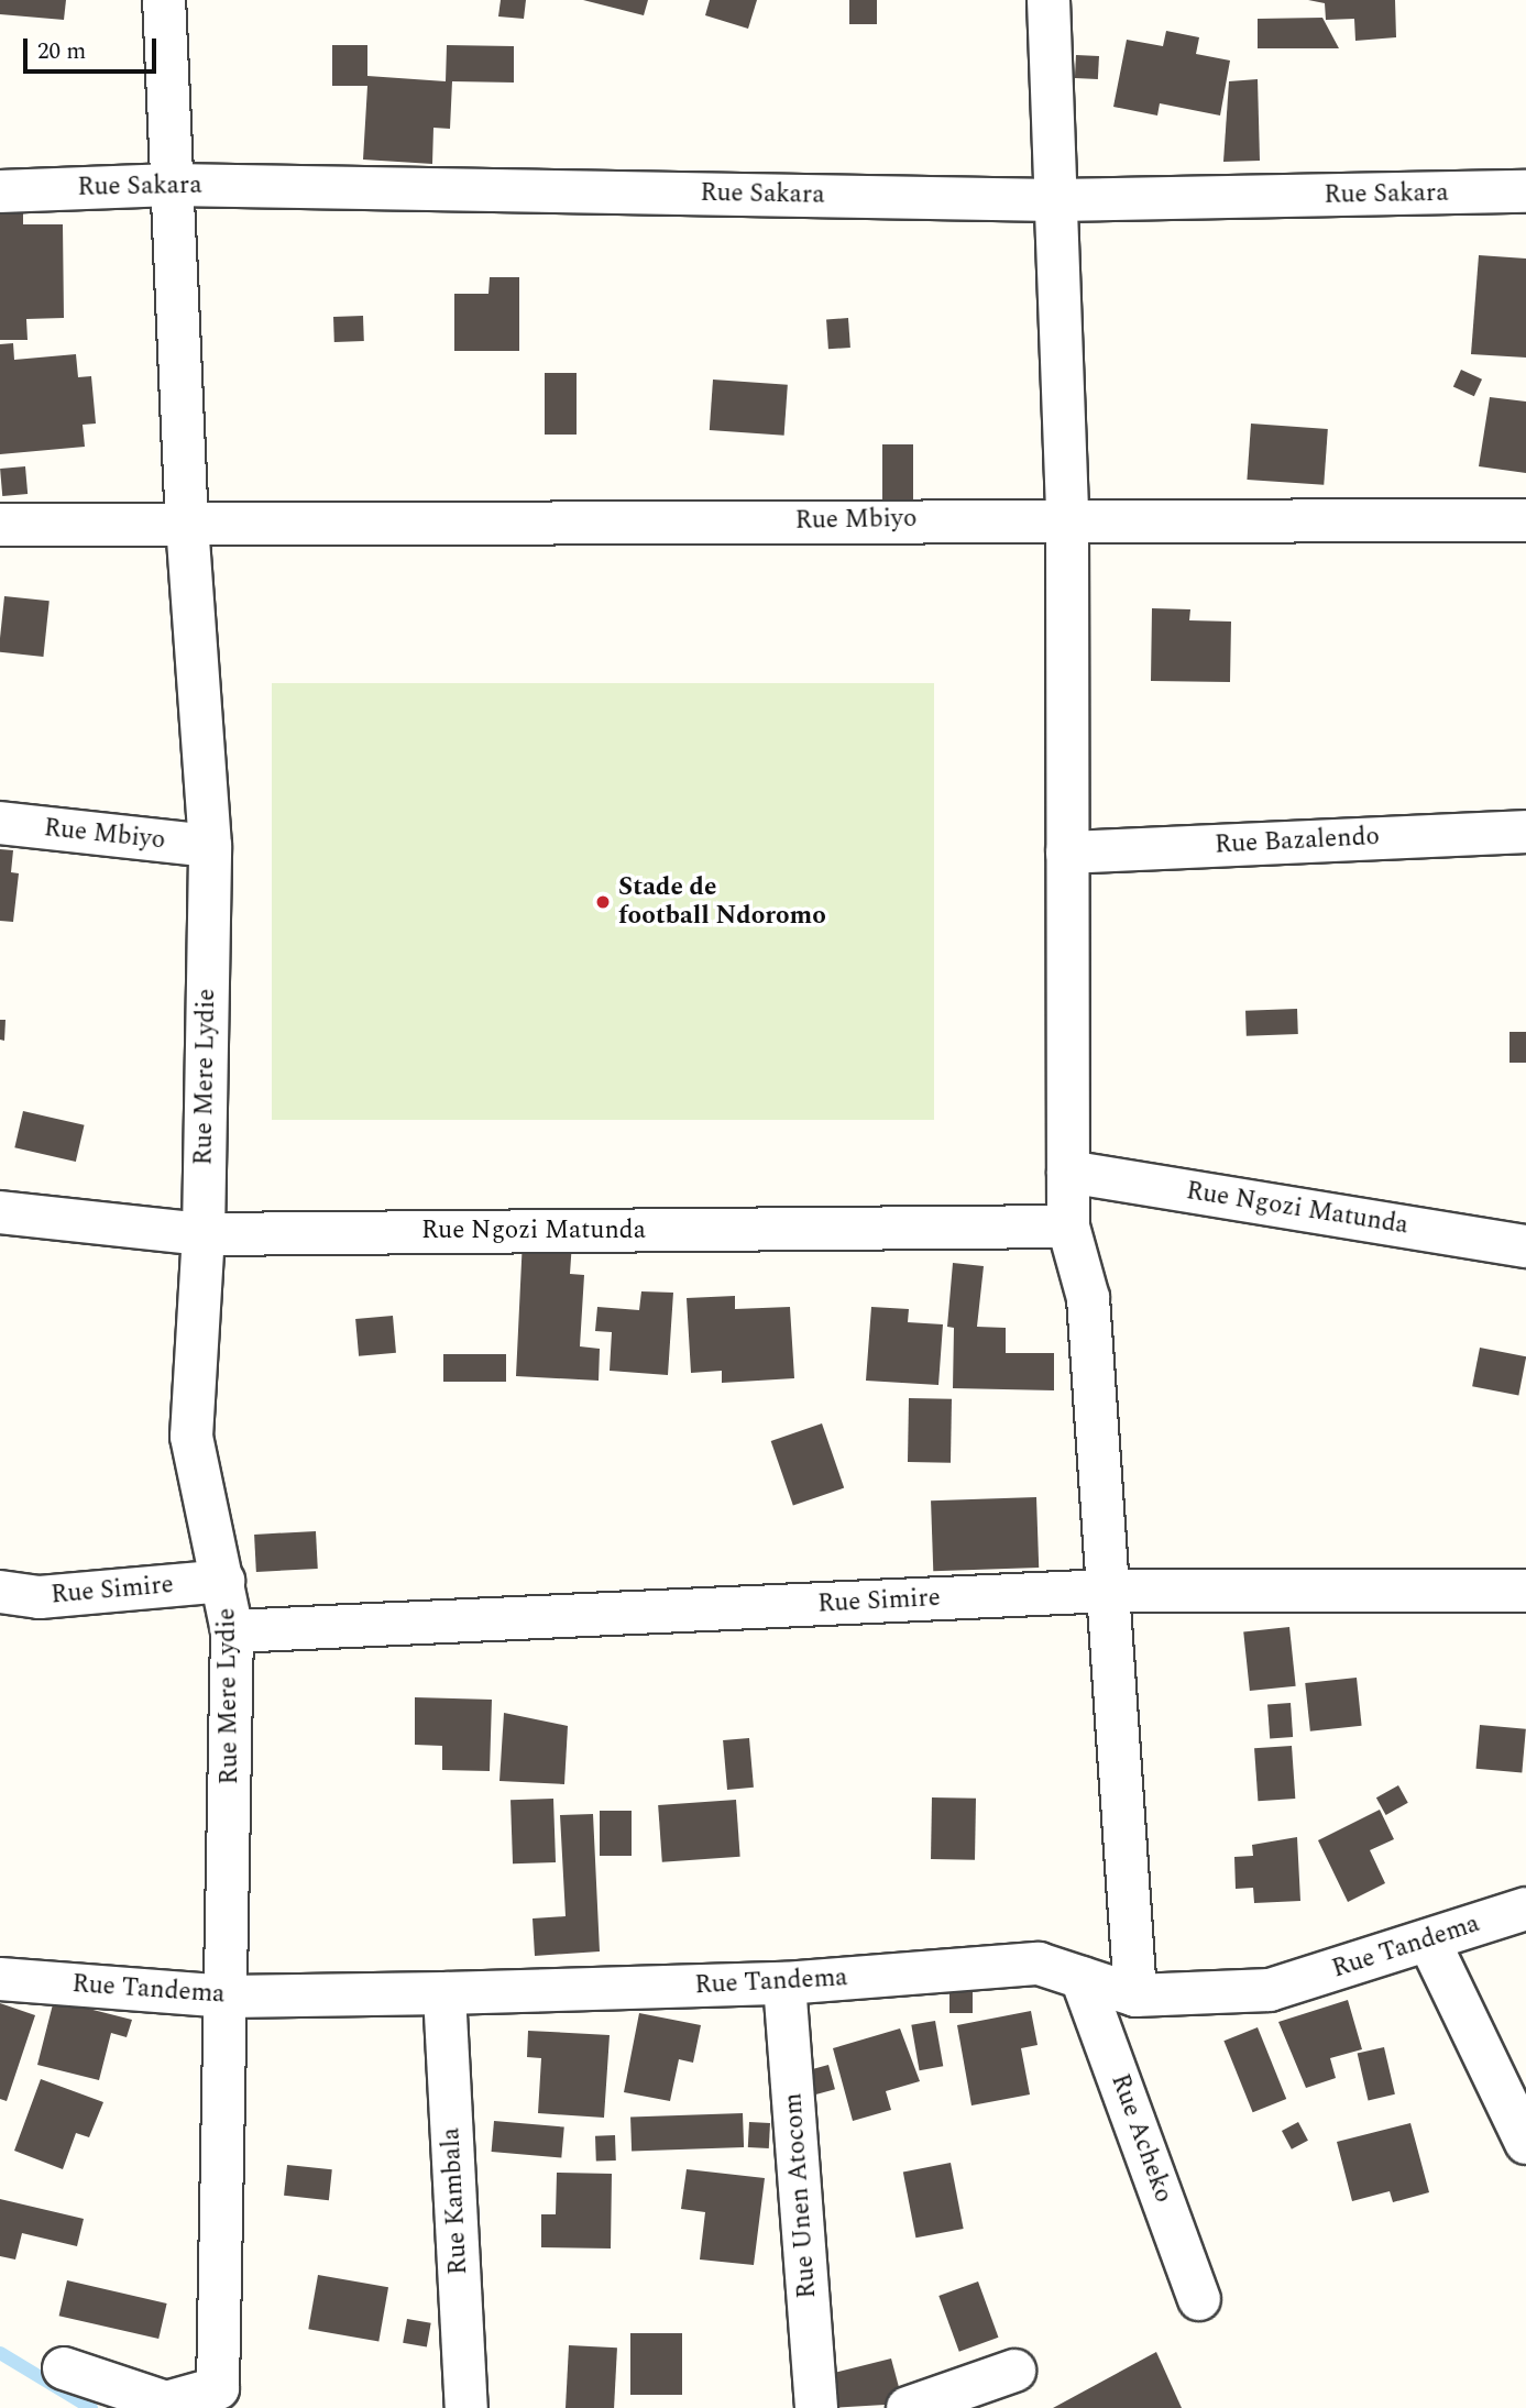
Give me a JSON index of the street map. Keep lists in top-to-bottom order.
{
  "streets": {
    "street": [
      "Rue Sakara",
      "Rue Mbiyo",
      "Rue Bazalendo",
      "Rue Mere Lydie",
      "Rue Ngozi Matunda",
      "Rue Simire",
      "Rue Tandema",
      "Rue Acheko",
      "Rue Unen Atocom",
      "Rue Kambala"
    ]
  },
  "crossings": [
    ["Rue Sakara", "Rue Mere Lydie"],
    ["Rue Mbiyo", "Rue Mere Lydie"],
    ["Rue Mere Lydie", "Rue Ngozi Matunda"],
    ["Rue Mere Lydie", "Rue Simire"],
    ["Rue Mere Lydie", "Rue Tandema"],
    ["Rue Tandema", "Rue Acheko"],
    ["Rue Tandema", "Rue Unen Atocom"],
    ["Rue Tandema", "Rue Kambala"]
  ],
  "places": ["Stade de football Ndoromo"],
  "scale_bar": "20 m"
}
